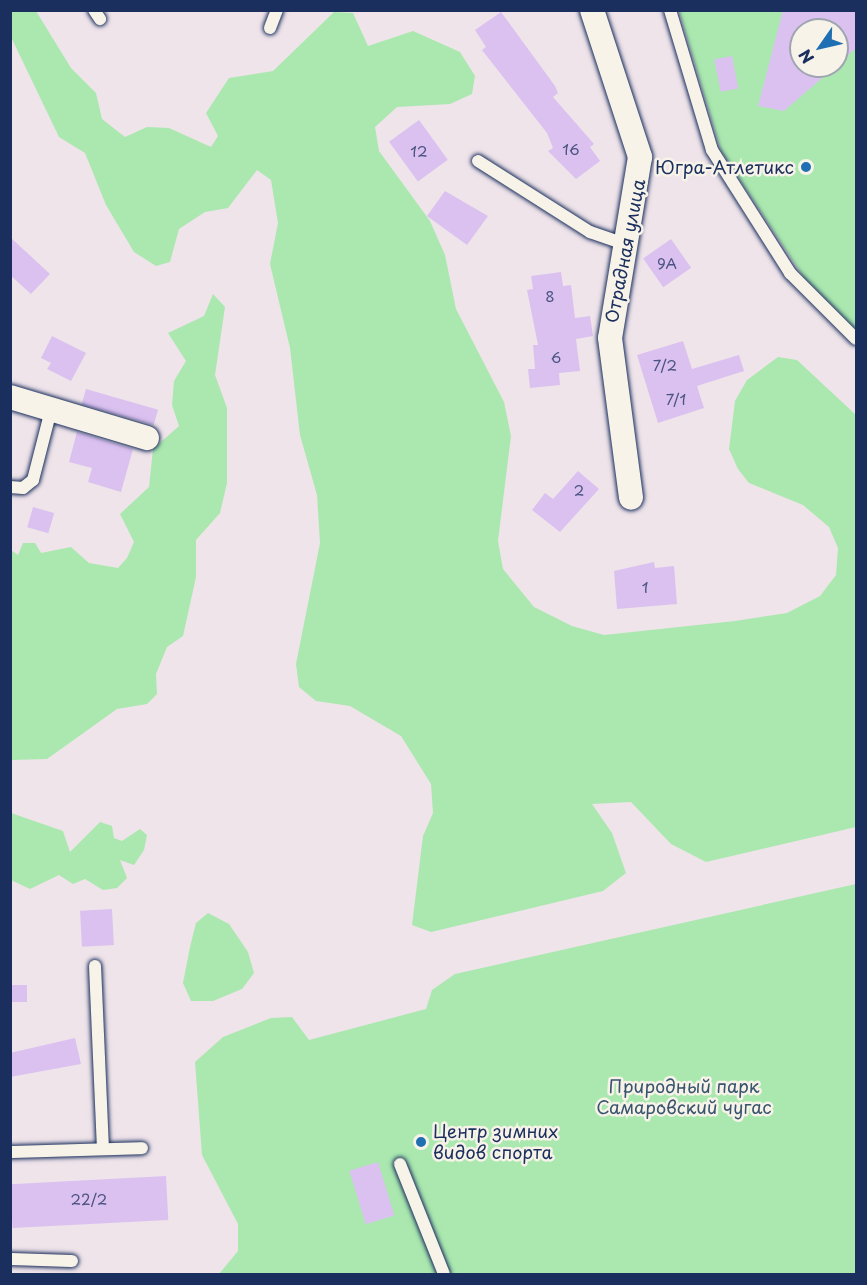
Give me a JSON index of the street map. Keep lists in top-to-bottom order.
{
  "streets": {
    "street": ["Отрадная улица"]
  },
  "parks": ["Природный парк Самаровский чугас"],
  "places": ["Югра-Атлетикс", "Центр зимних видов спорта"],
  "house_numbers": [
    "16",
    "12",
    "9А",
    "8",
    "6",
    "7/2",
    "7/1",
    "2",
    "1",
    "22/2"
  ],
  "north": "bottom left"
}
